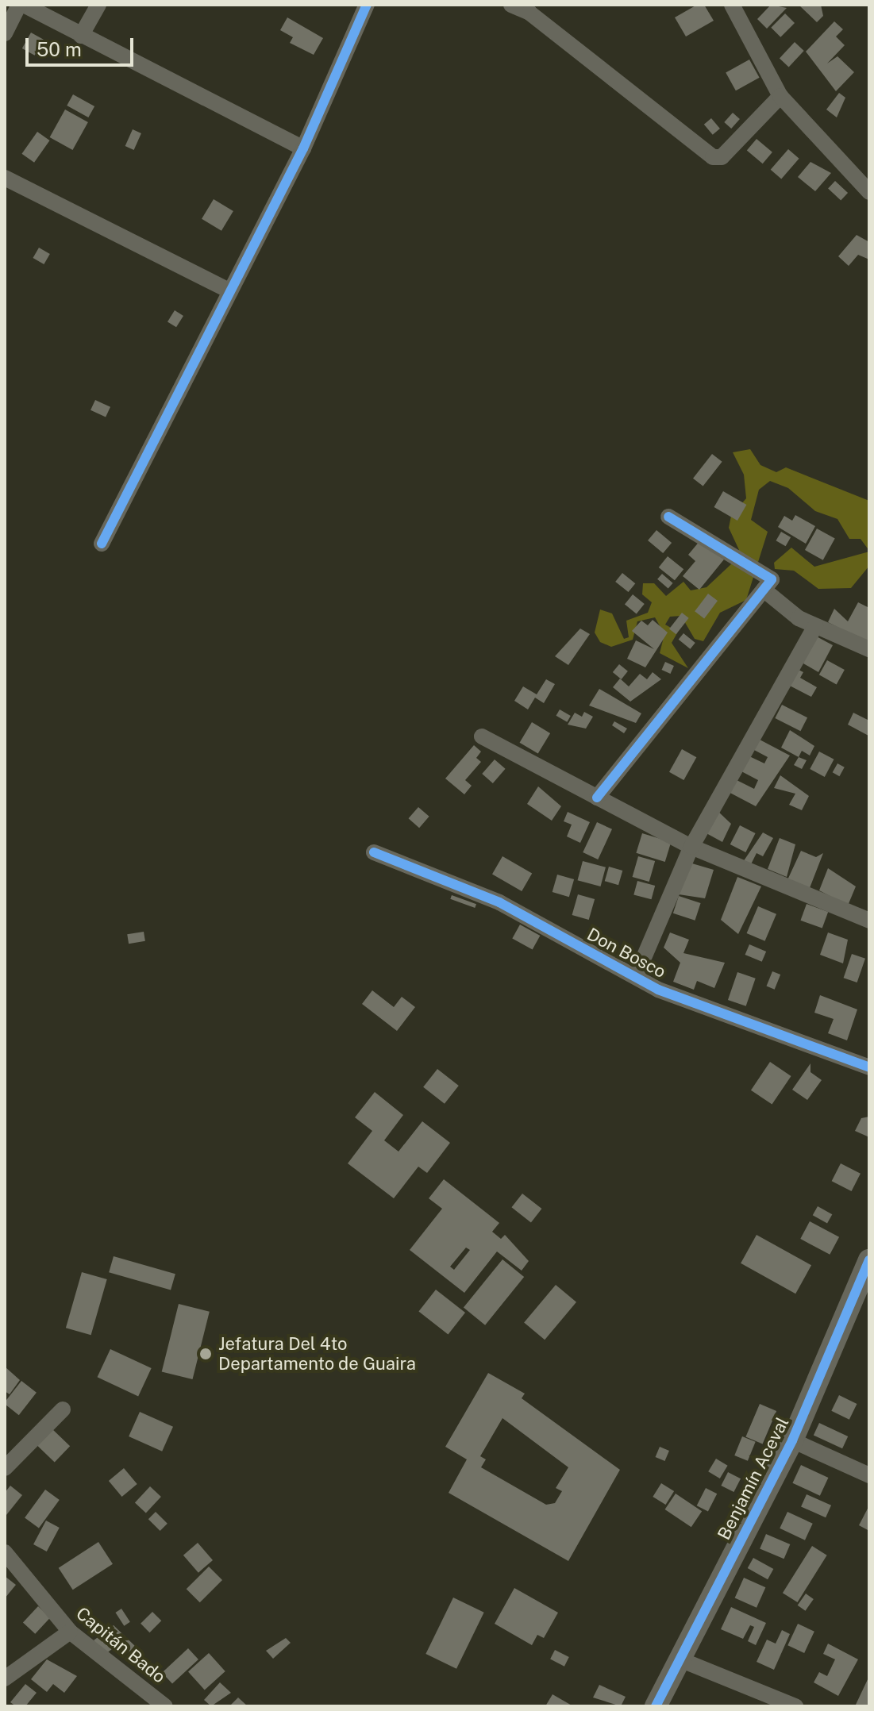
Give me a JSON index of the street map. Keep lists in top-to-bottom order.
{
  "streets": {
    "street": ["Don Bosco", "Benjamín Aceval", "Capitán Bado"]
  },
  "places": ["Jefatura Del 4to Departamento de Guaira"],
  "scale_bar": "50 m"
}
